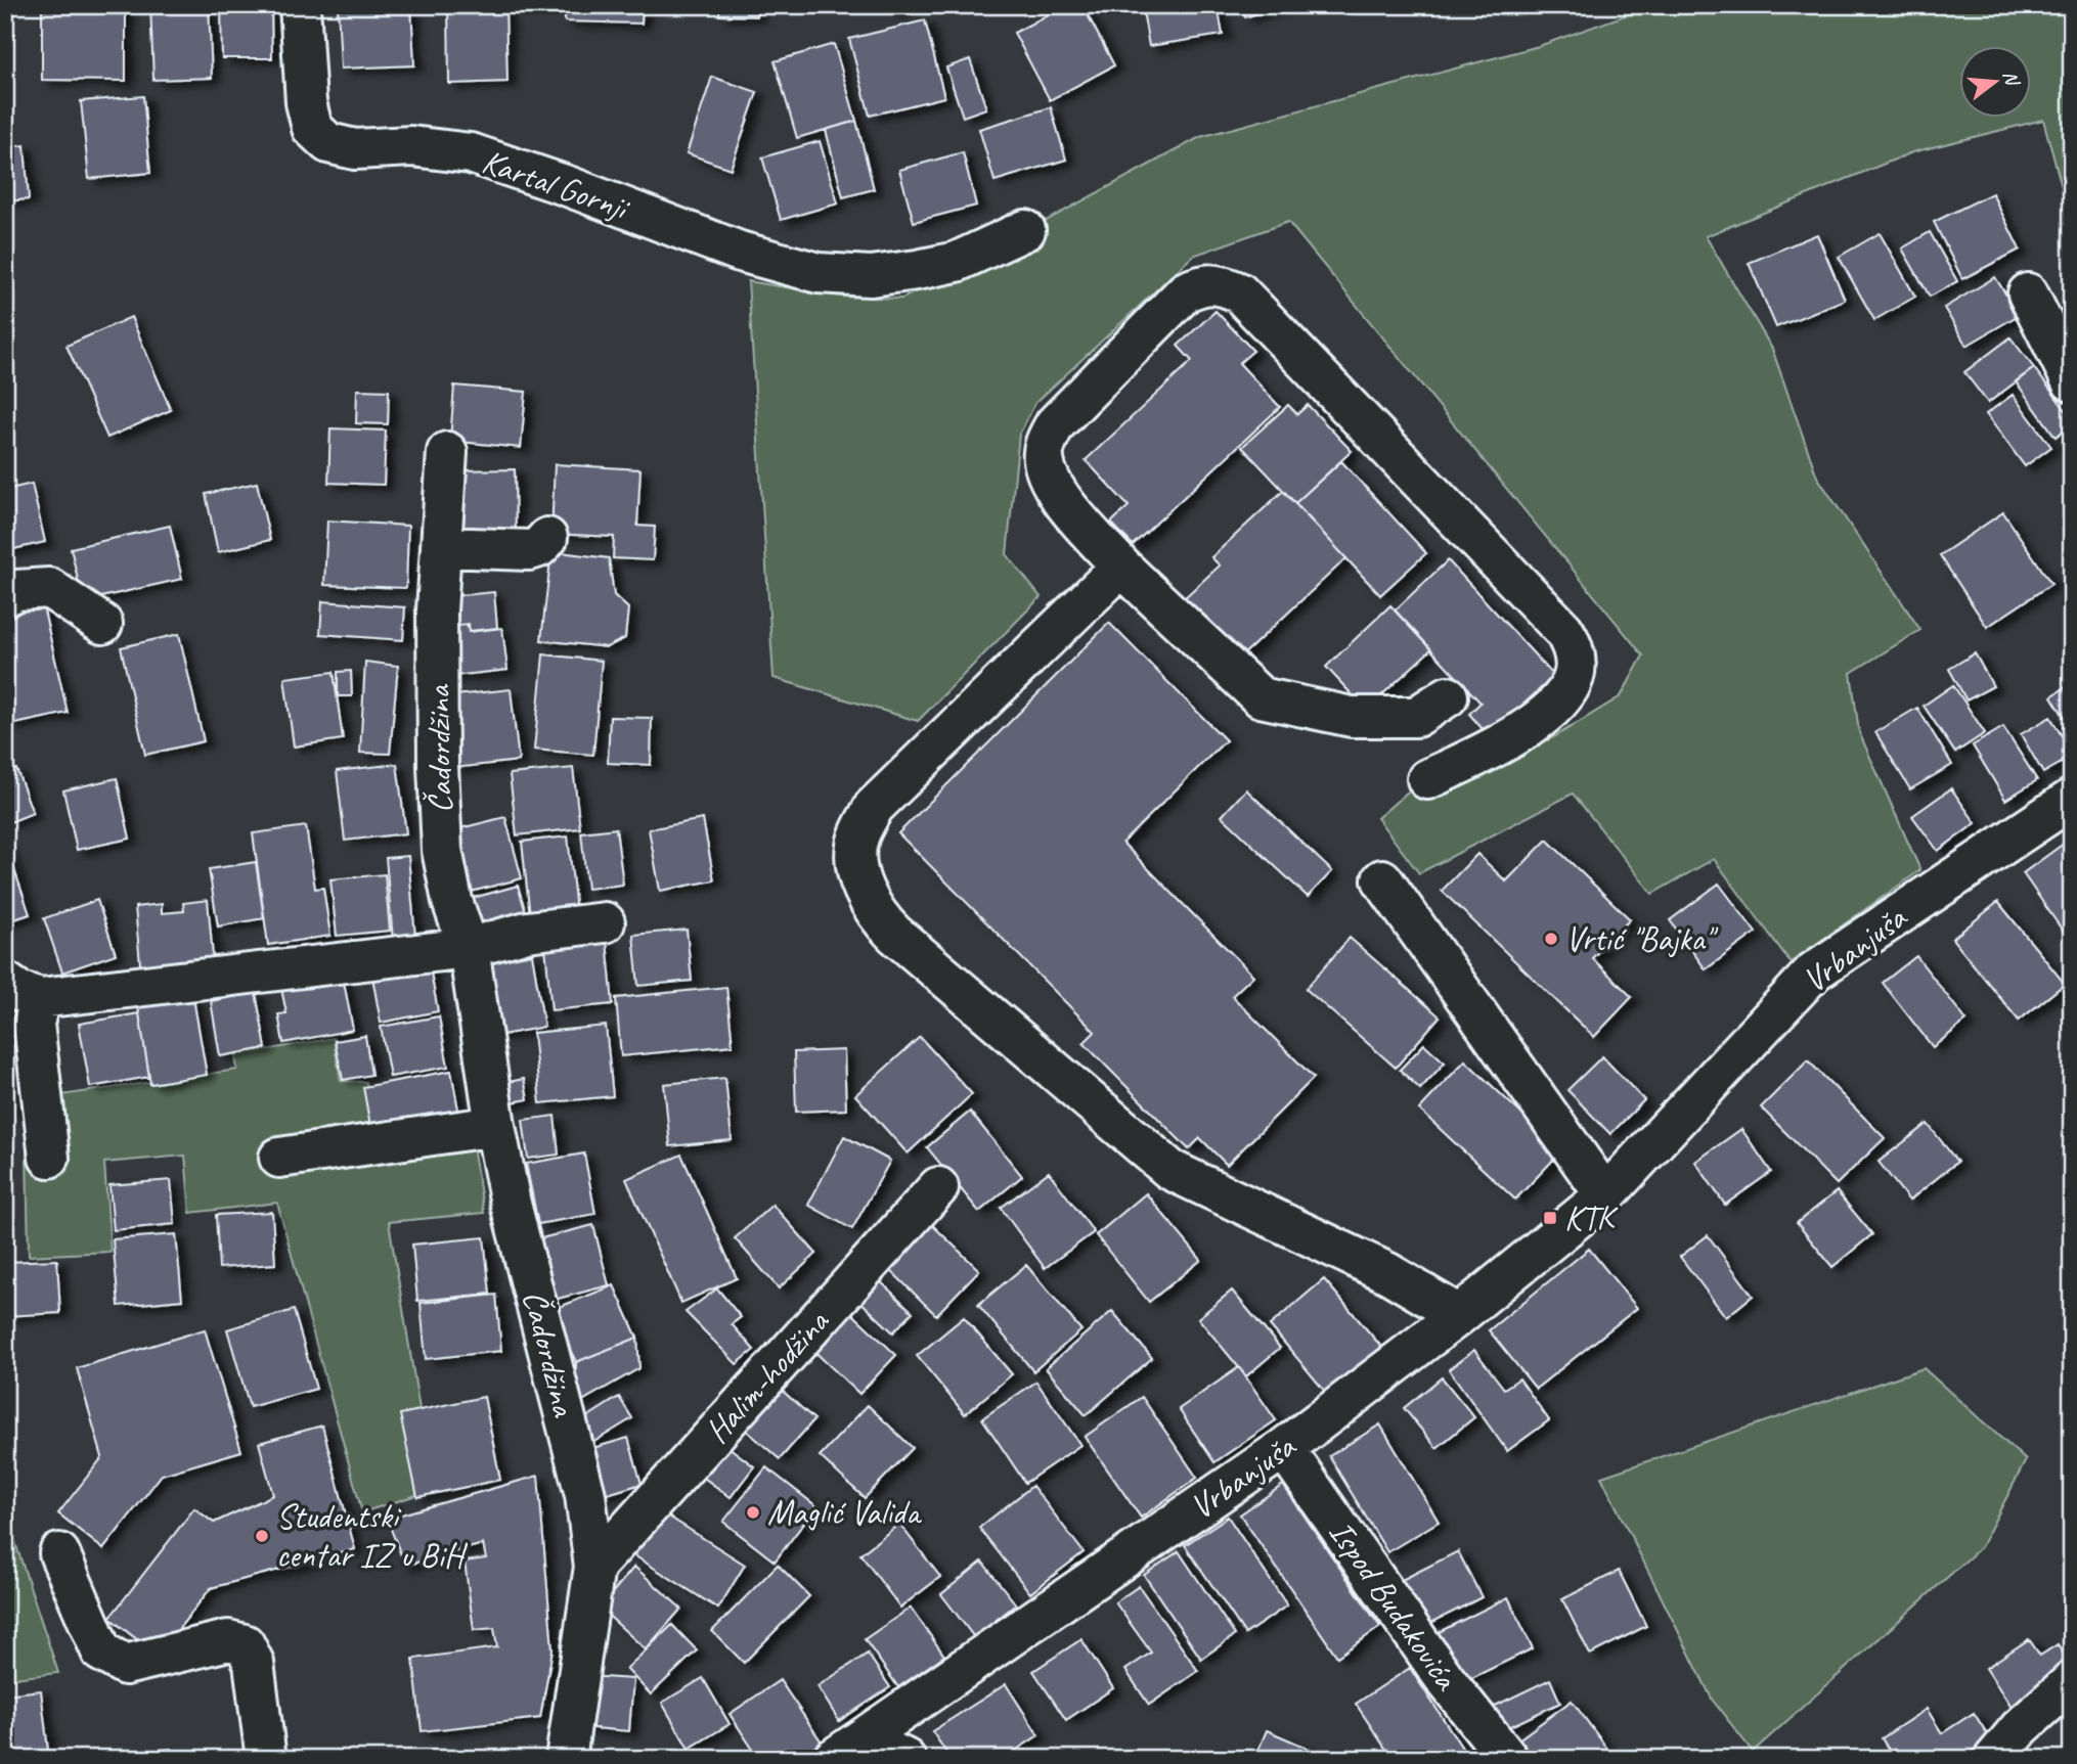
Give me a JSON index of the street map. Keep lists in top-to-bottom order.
{
  "streets": {
    "street": [
      "Kartal Gornji",
      "Čadordžina",
      "Vrbanjuša",
      "Halim-hodžina",
      "Ispod Budakovića"
    ]
  },
  "crossings": [
    ["Čadordžina", "Halim-hodžina"],
    ["Vrbanjuša", "Ispod Budakovića"]
  ],
  "places": {
    "other": ["Vrtić \"Bajka\"", "Maglić Valida", "Studentski centar IZ u BiH"],
    "transit": ["KTK"]
  },
  "north": "right"
}
